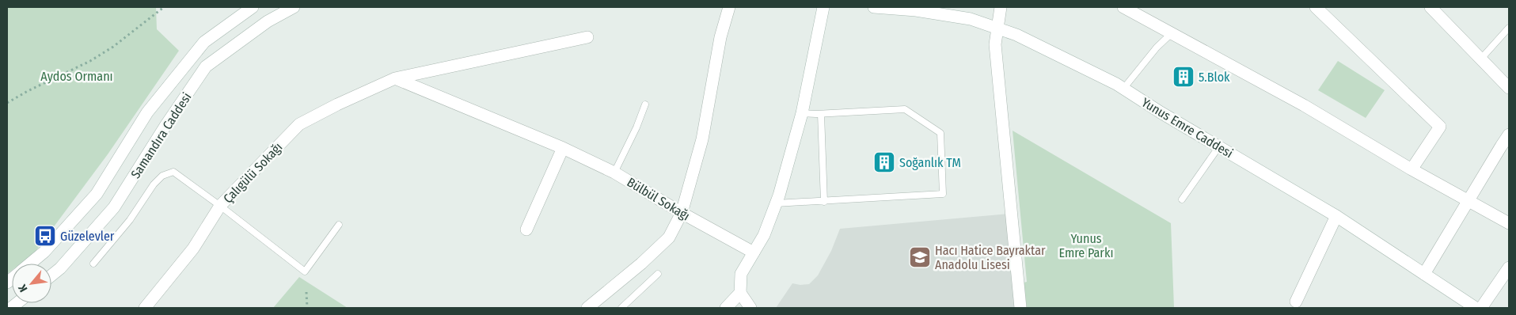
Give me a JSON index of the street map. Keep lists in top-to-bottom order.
{
  "streets": {
    "street": [
      "Yunus Emre Caddesi",
      "Samandıra Caddesi",
      "Çalıgülü Sokağı",
      "Bülbül Sokağı"
    ]
  },
  "crossings": [
    ["Çalıgülü Sokağı", "Bülbül Sokağı"]
  ],
  "parks": ["Aydos Ormanı", "Yunus Emre Parkı"],
  "places": {
    "building": ["5.Blok", "Soğanlık TM"],
    "bus stop": ["Güzelevler"],
    "school or university": ["Hacı Hatice Bayraktar Anadolu Lisesi"]
  },
  "north": "bottom left"
}
